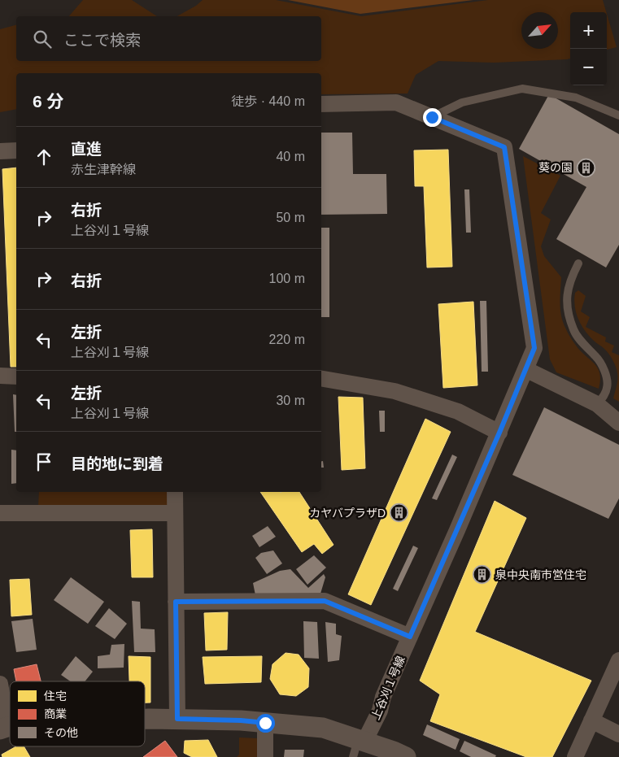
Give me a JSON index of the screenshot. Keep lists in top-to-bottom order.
{
  "streets": {
    "street": ["上谷刈１号線"]
  },
  "places": {
    "building": ["葵の園", "カヤバプラザD", "泉中央南市営住宅"]
  },
  "legend": ["住宅", "商業", "その他"],
  "north": "top right",
  "page": {
    "map_buttons": ["+", "−"],
    "search": "ここで検索",
    "heading": ["6 分", "徒歩 · 440 m"],
    "list": [
      ["直進", "赤生津幹線", "40 m"],
      ["右折", "上谷刈１号線", "50 m"],
      ["右折", "100 m"],
      ["左折", "上谷刈１号線", "220 m"],
      ["左折", "上谷刈１号線", "30 m"],
      "目的地に到着"
    ]
  }
}
